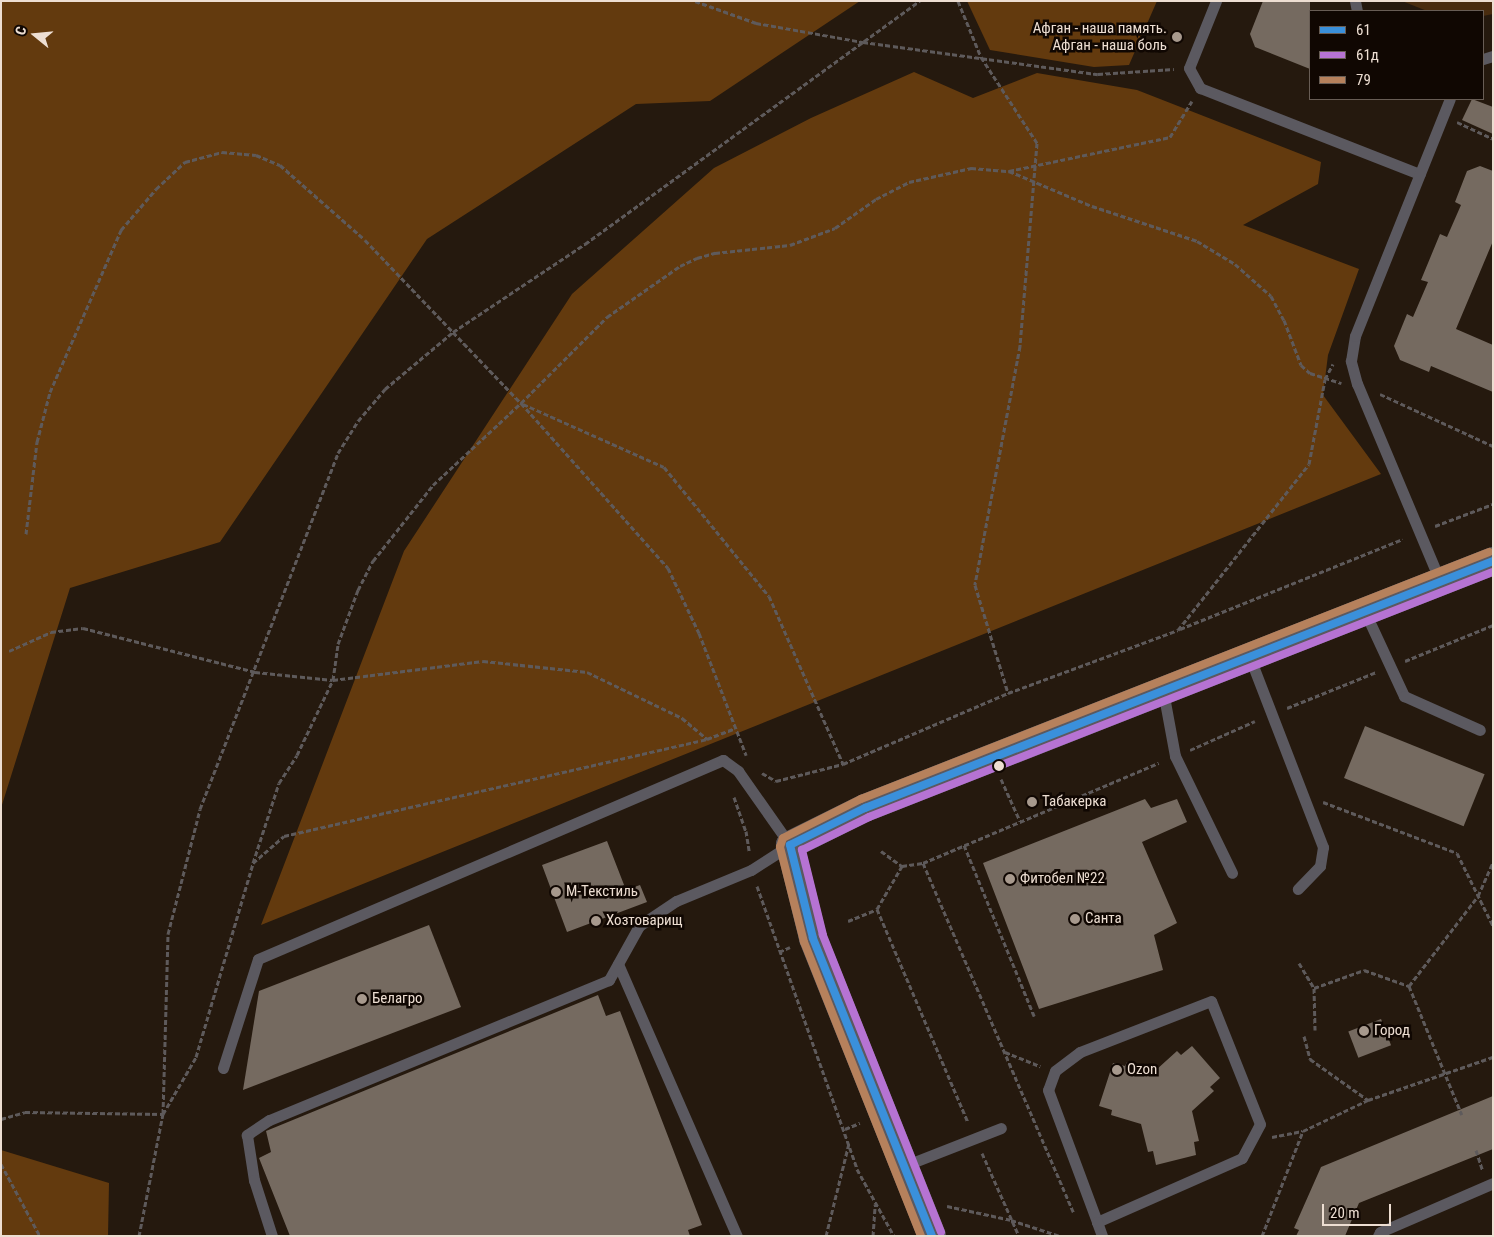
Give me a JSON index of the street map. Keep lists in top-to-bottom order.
{
  "places": [
    "Афган - наша память. Афган - наша боль",
    "Табакерка",
    "Фитобел №22",
    "М-Текстиль",
    "Санта",
    "Хозтоварищ",
    "Белагро",
    "Город",
    "Ozon"
  ],
  "lines": ["transit line 79", "transit line 61", "transit line 61д"],
  "legend": ["61", "61д", "79"],
  "scale_bar": "20 m",
  "north": "left"
}
